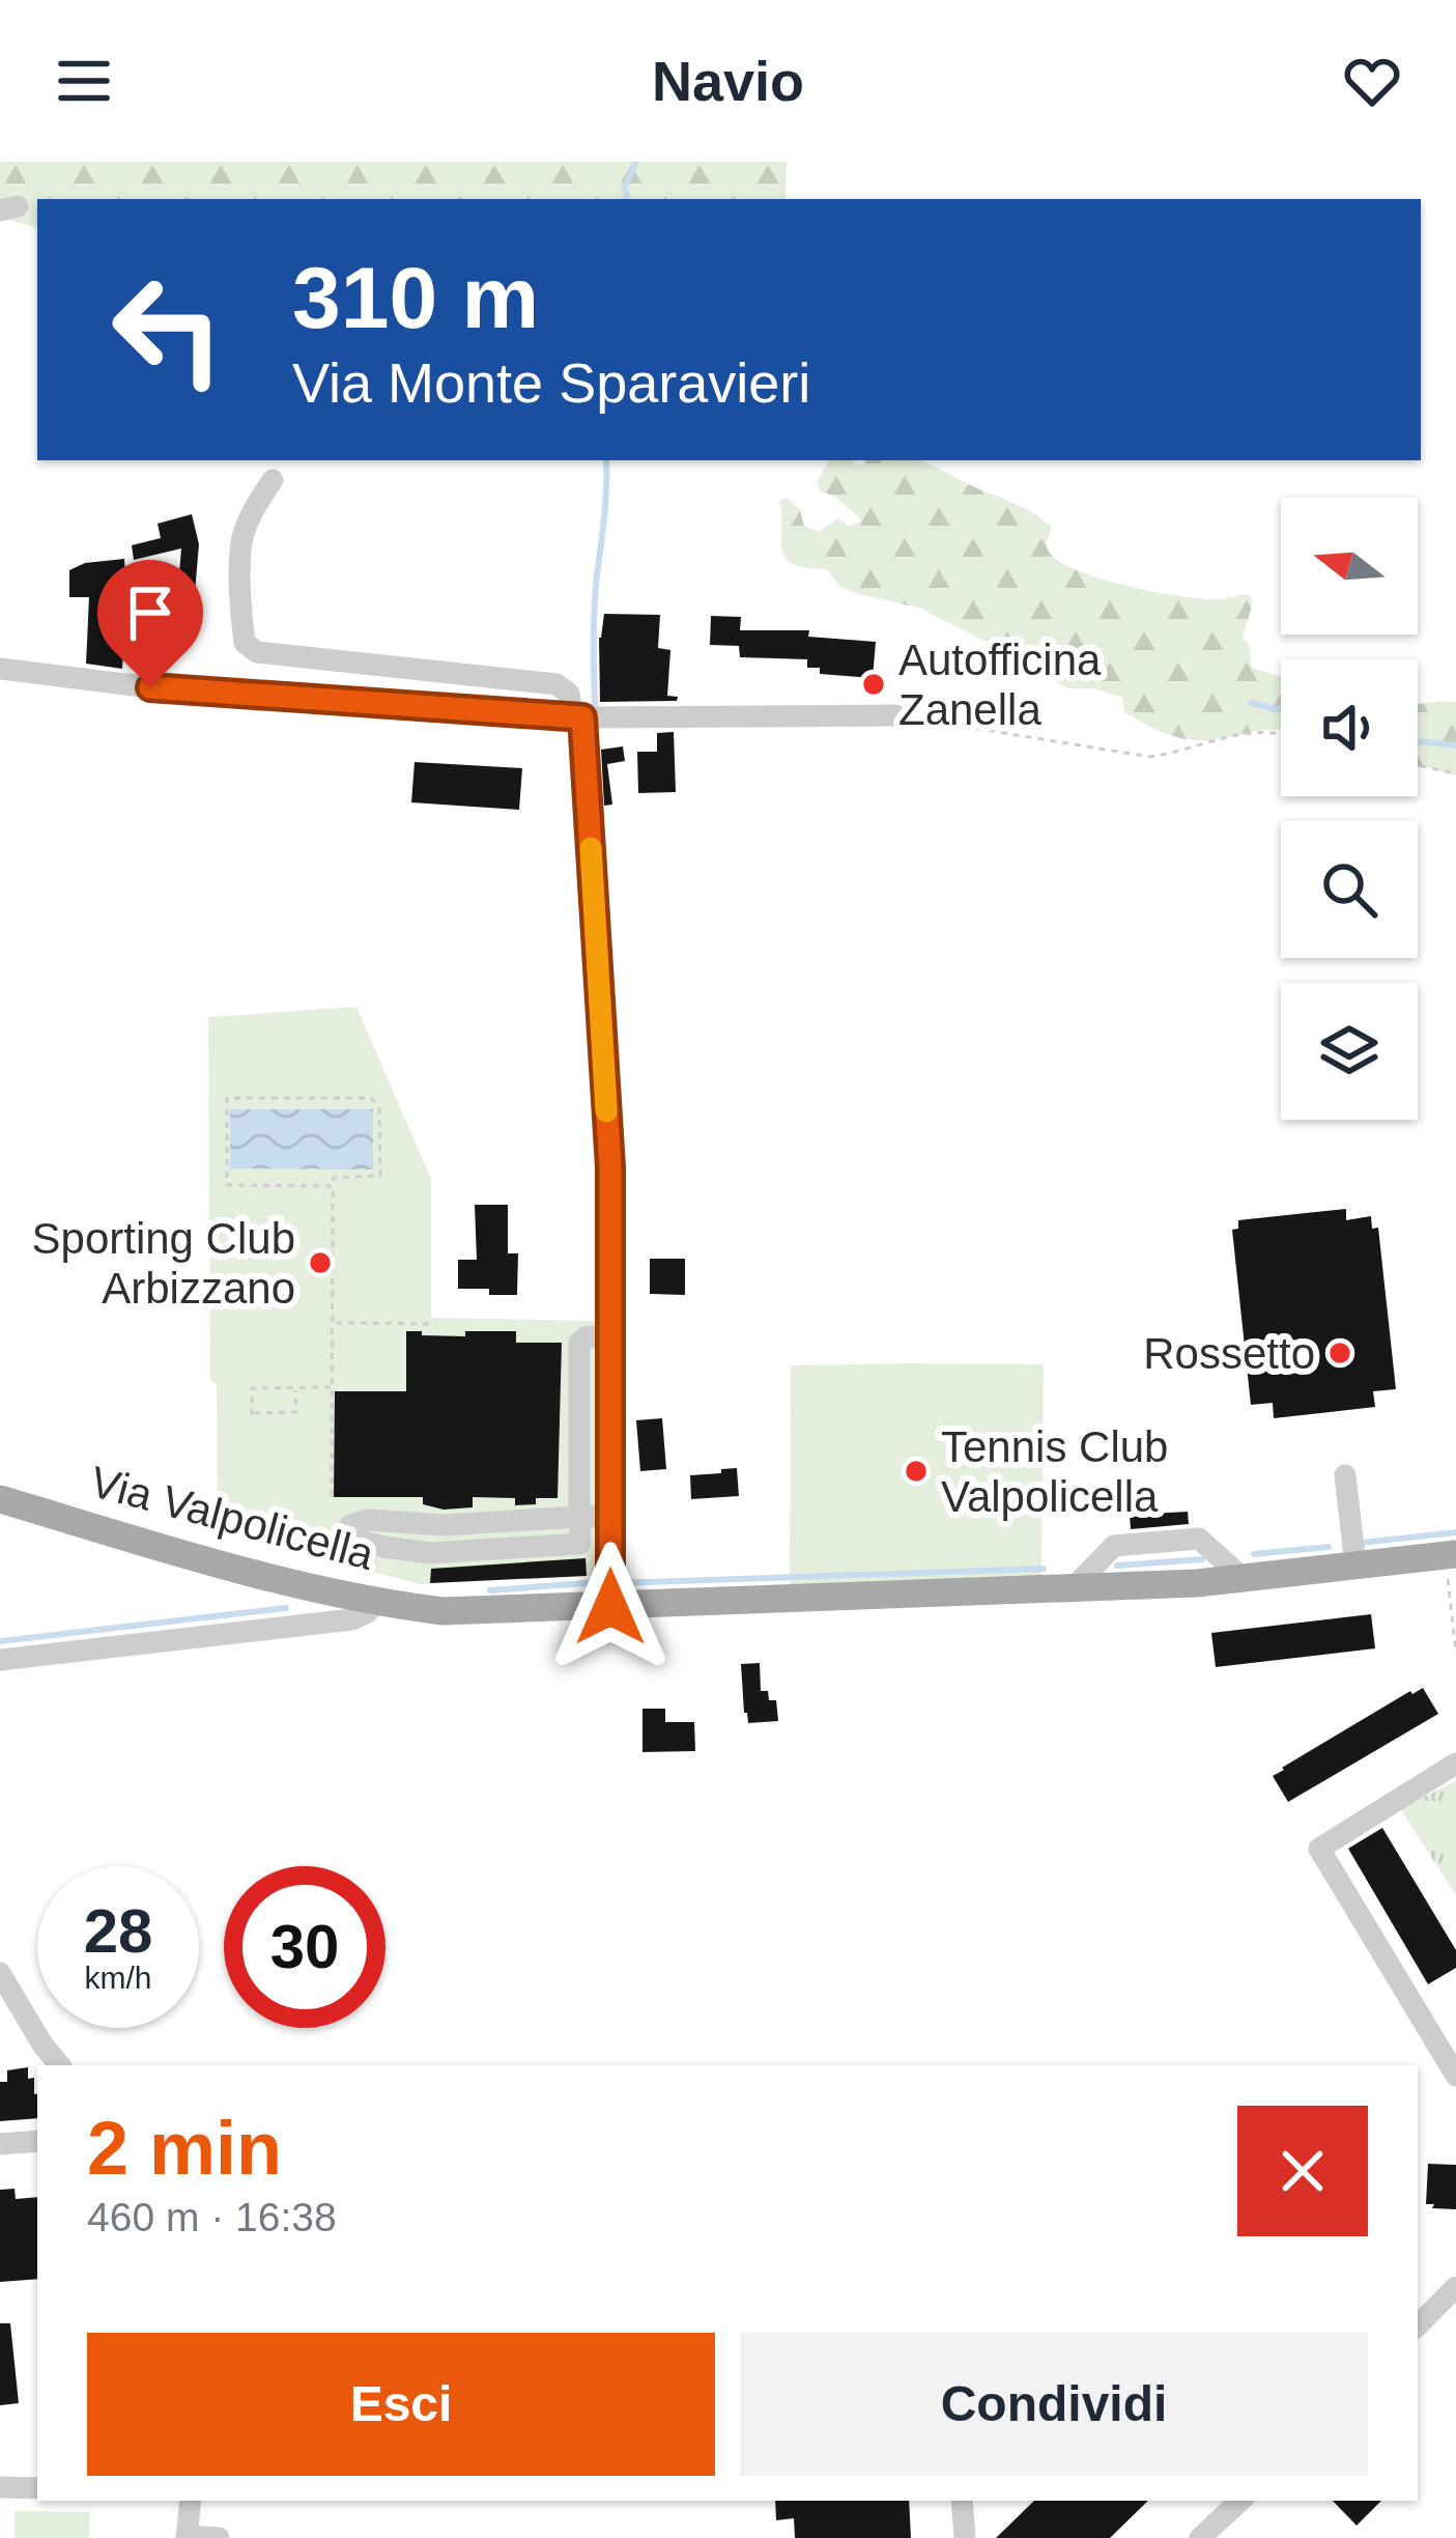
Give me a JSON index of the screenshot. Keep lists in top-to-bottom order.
{
  "streets": {
    "main road": ["Via Valpolicella"]
  },
  "places": [
    "Autofficina Zanella",
    "Sporting Club Arbizzano",
    "Rossetto",
    "Tennis Club Valpolicella"
  ],
  "north": "left",
  "page": {
    "header": "Navio",
    "turn": ["310 m", "Via Monte Sparavieri"],
    "speed": "28 km/h",
    "limit": "30",
    "heading": ["2 min", "460 m · 16:38"],
    "buttons": ["Esci", "Condividi"]
  }
}
